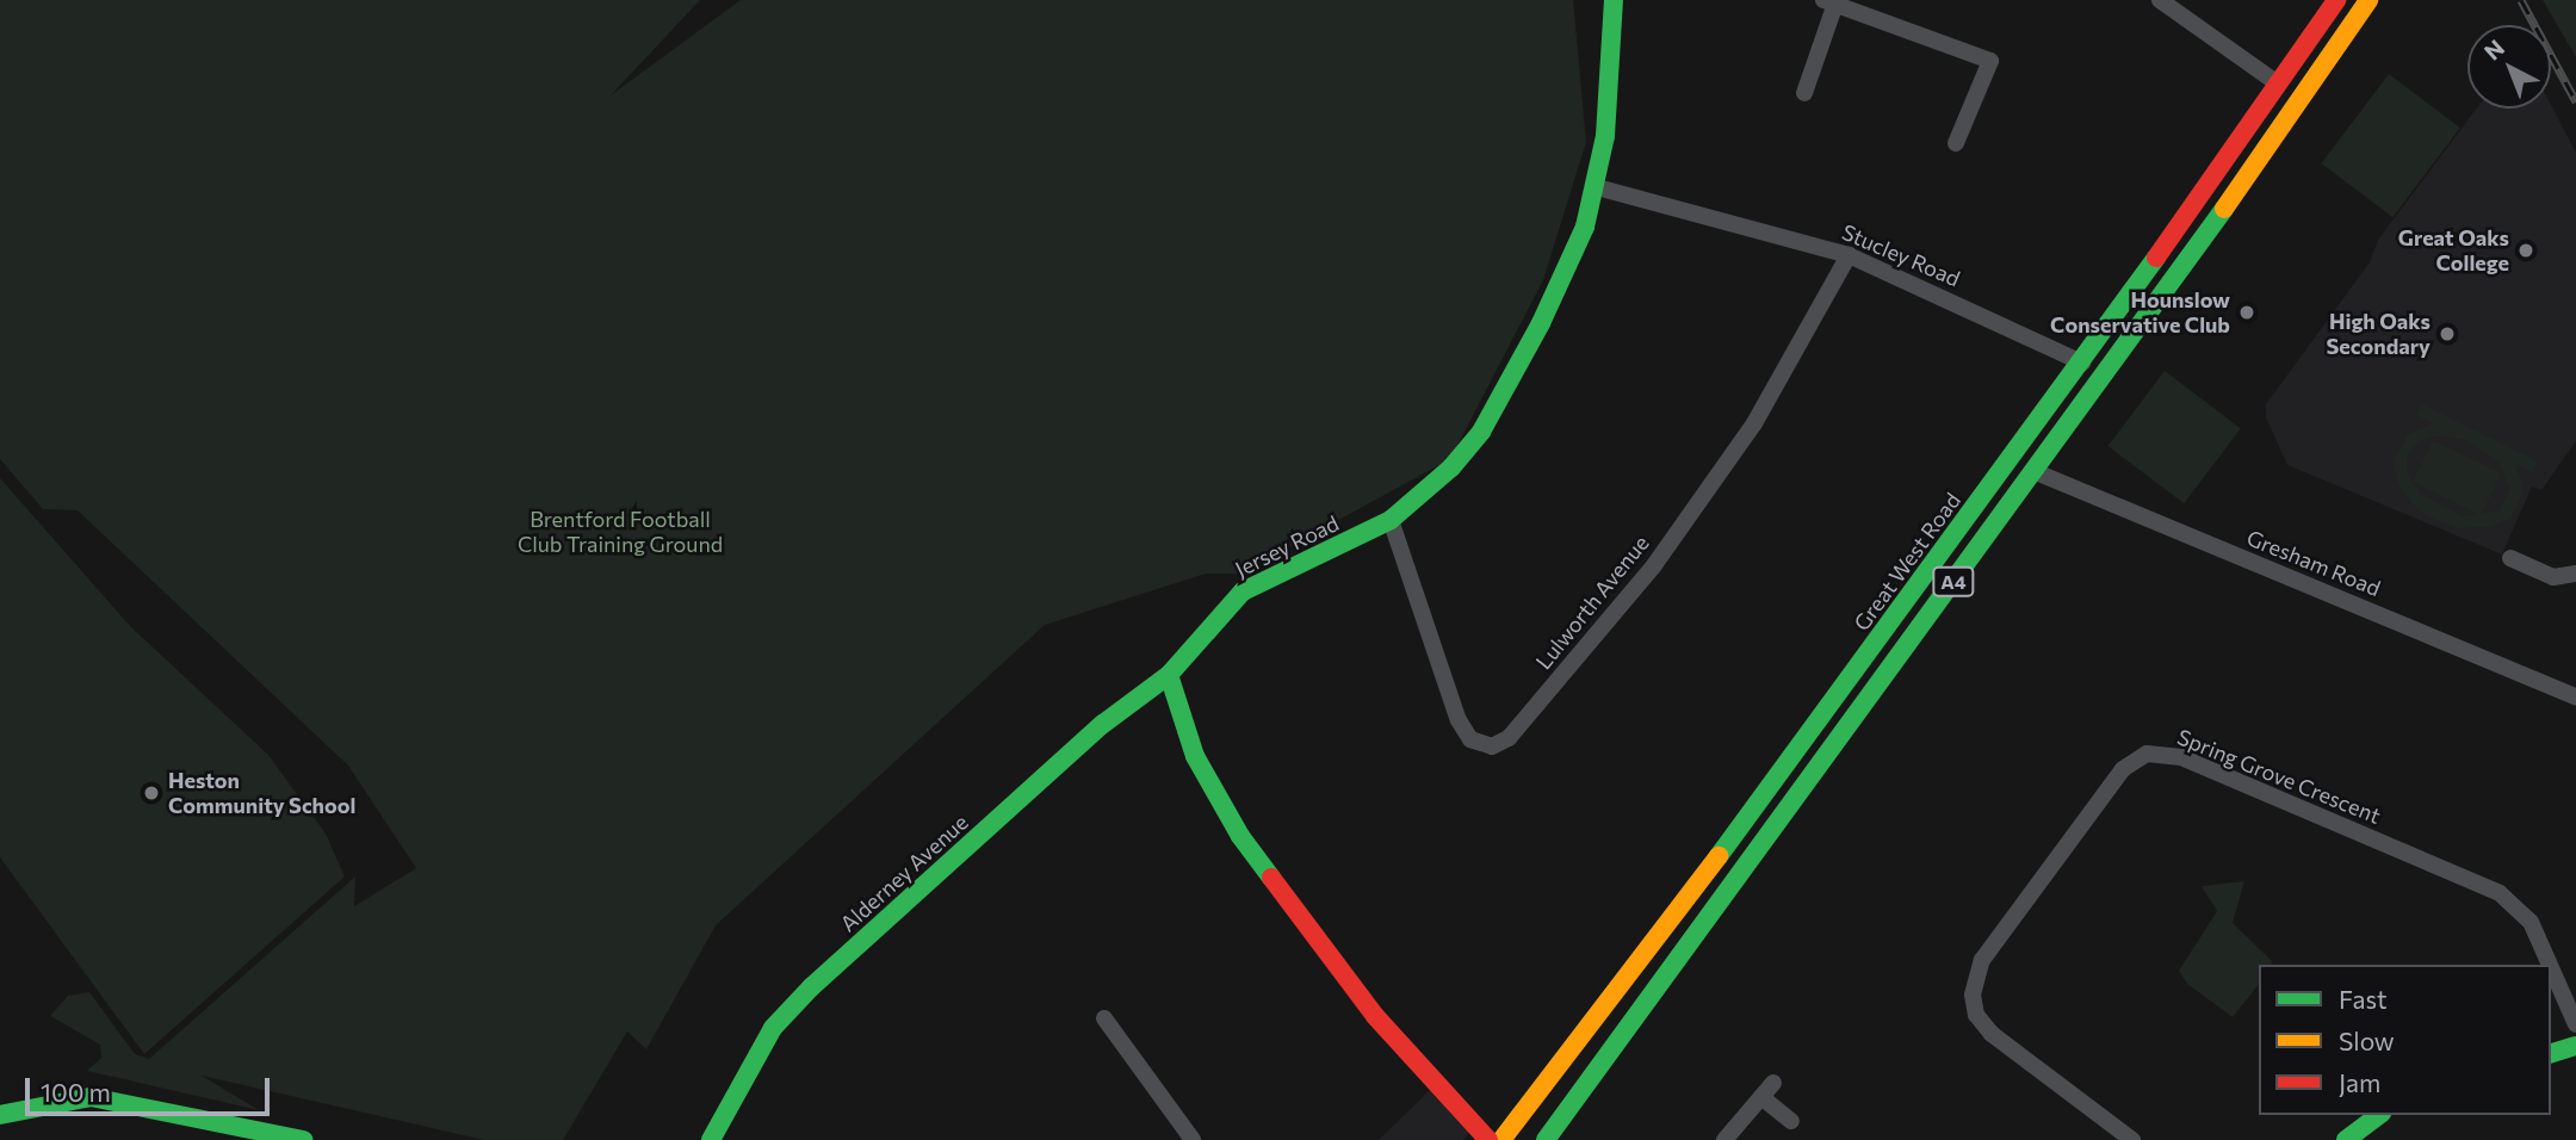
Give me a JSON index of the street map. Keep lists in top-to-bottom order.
{
  "streets": {
    "main road": [
      "Jersey Road",
      "Great West Road",
      "A4",
      "Alderney Avenue"
    ],
    "street": [
      "Stucley Road",
      "Gresham Road",
      "Lulworth Avenue",
      "Spring Grove Crescent"
    ]
  },
  "crossings": [
    ["Stucley Road", "Jersey Road"],
    ["Stucley Road", "Great West Road"],
    ["Stucley Road", "Lulworth Avenue"],
    ["Jersey Road", "Lulworth Avenue"],
    ["Jersey Road", "Alderney Avenue"],
    ["Gresham Road", "A4"]
  ],
  "parks": ["Brentford Football Club Training Ground"],
  "places": [
    "Great Oaks College",
    "Hounslow Conservative Club",
    "High Oaks Secondary",
    "Heston Community School"
  ],
  "legend": ["Fast", "Slow", "Jam"],
  "scale_bar": "100 m",
  "north": "top left"
}
